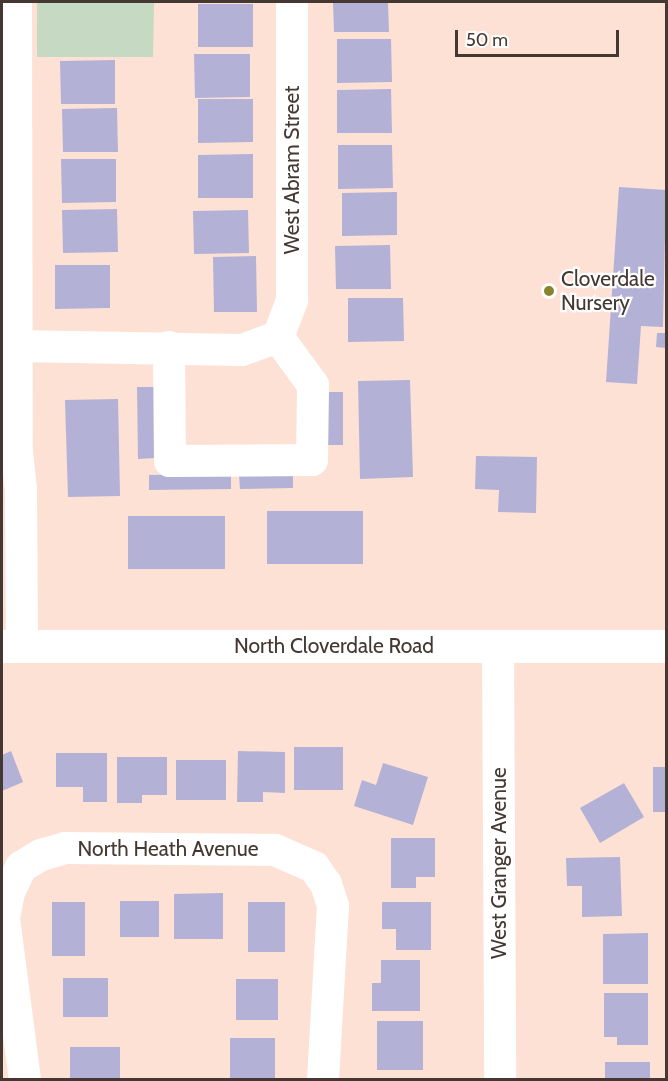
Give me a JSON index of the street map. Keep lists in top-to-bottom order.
{
  "streets": {
    "main road": ["North Cloverdale Road"],
    "street": ["West Abram Street", "North Heath Avenue", "West Granger Avenue"]
  },
  "crossings": [
    ["North Cloverdale Road", "West Granger Avenue"]
  ],
  "places": ["Cloverdale Nursery"],
  "scale_bar": "50 m"
}
